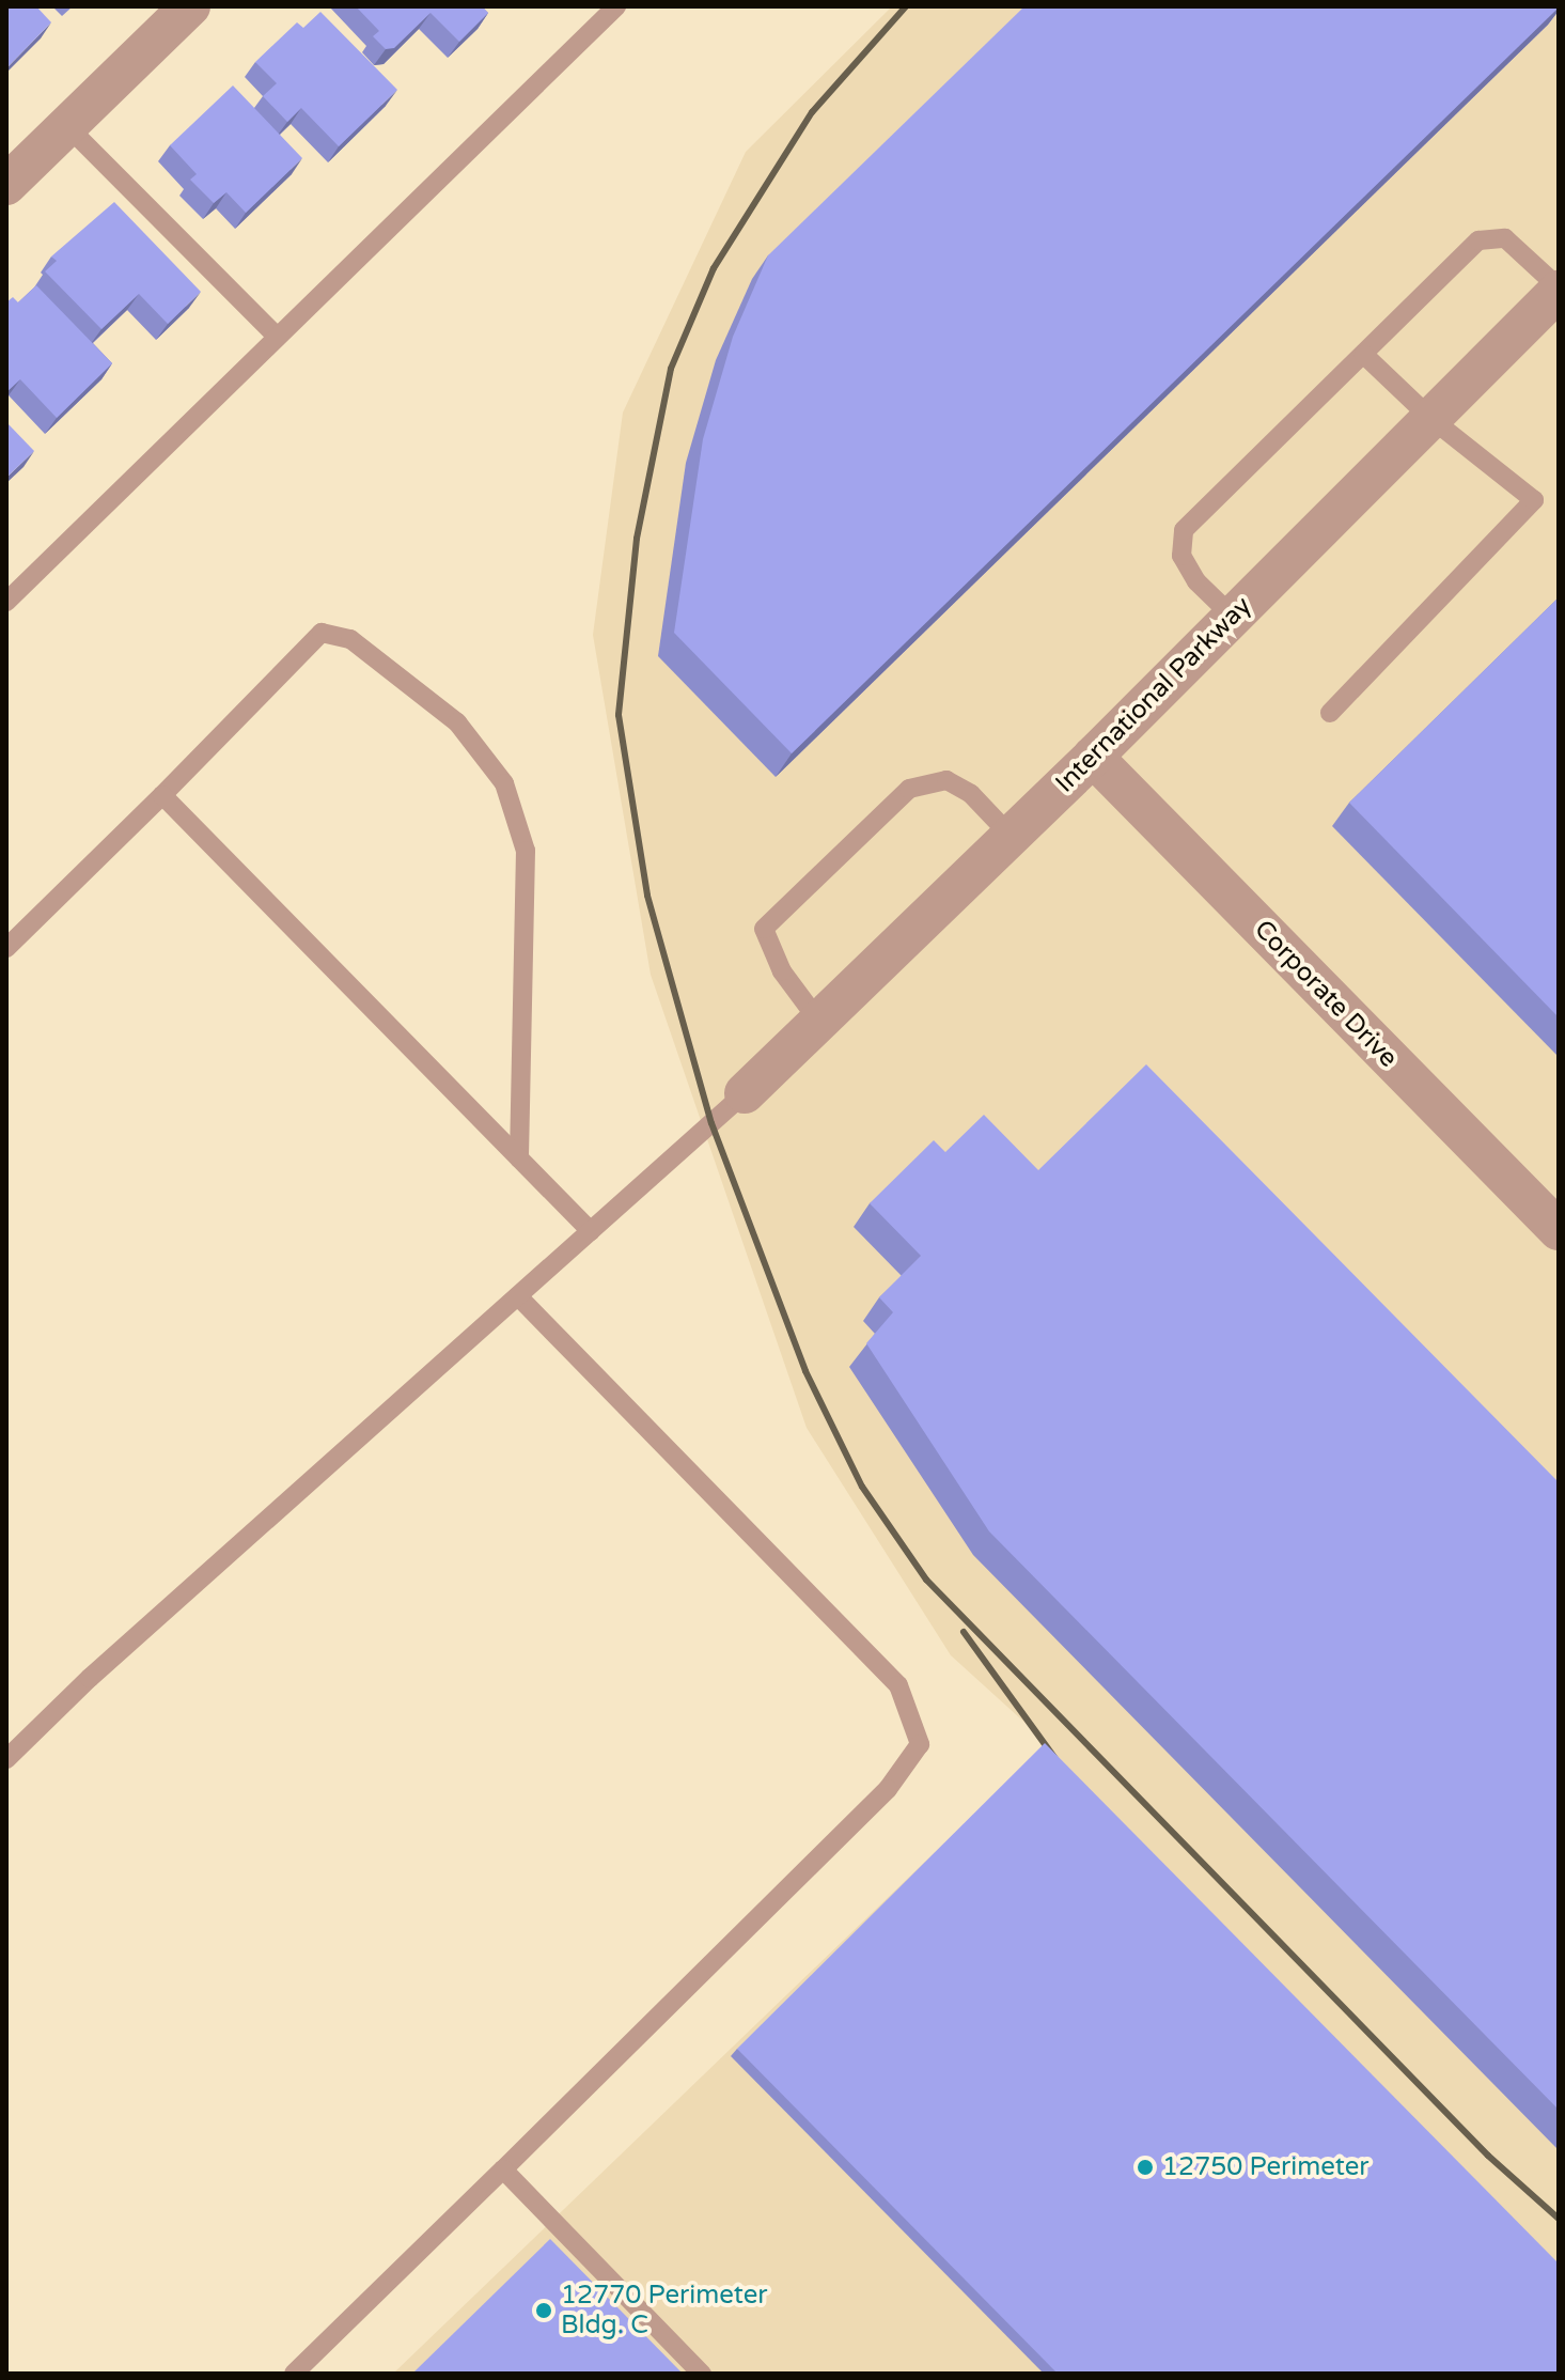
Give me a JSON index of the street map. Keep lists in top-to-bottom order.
{
  "streets": {
    "street": ["International Parkway", "Corporate Drive"]
  },
  "crossings": [
    ["International Parkway", "Corporate Drive"]
  ],
  "places": ["12750 Perimeter", "12770 Perimeter Bldg. C"]
}
